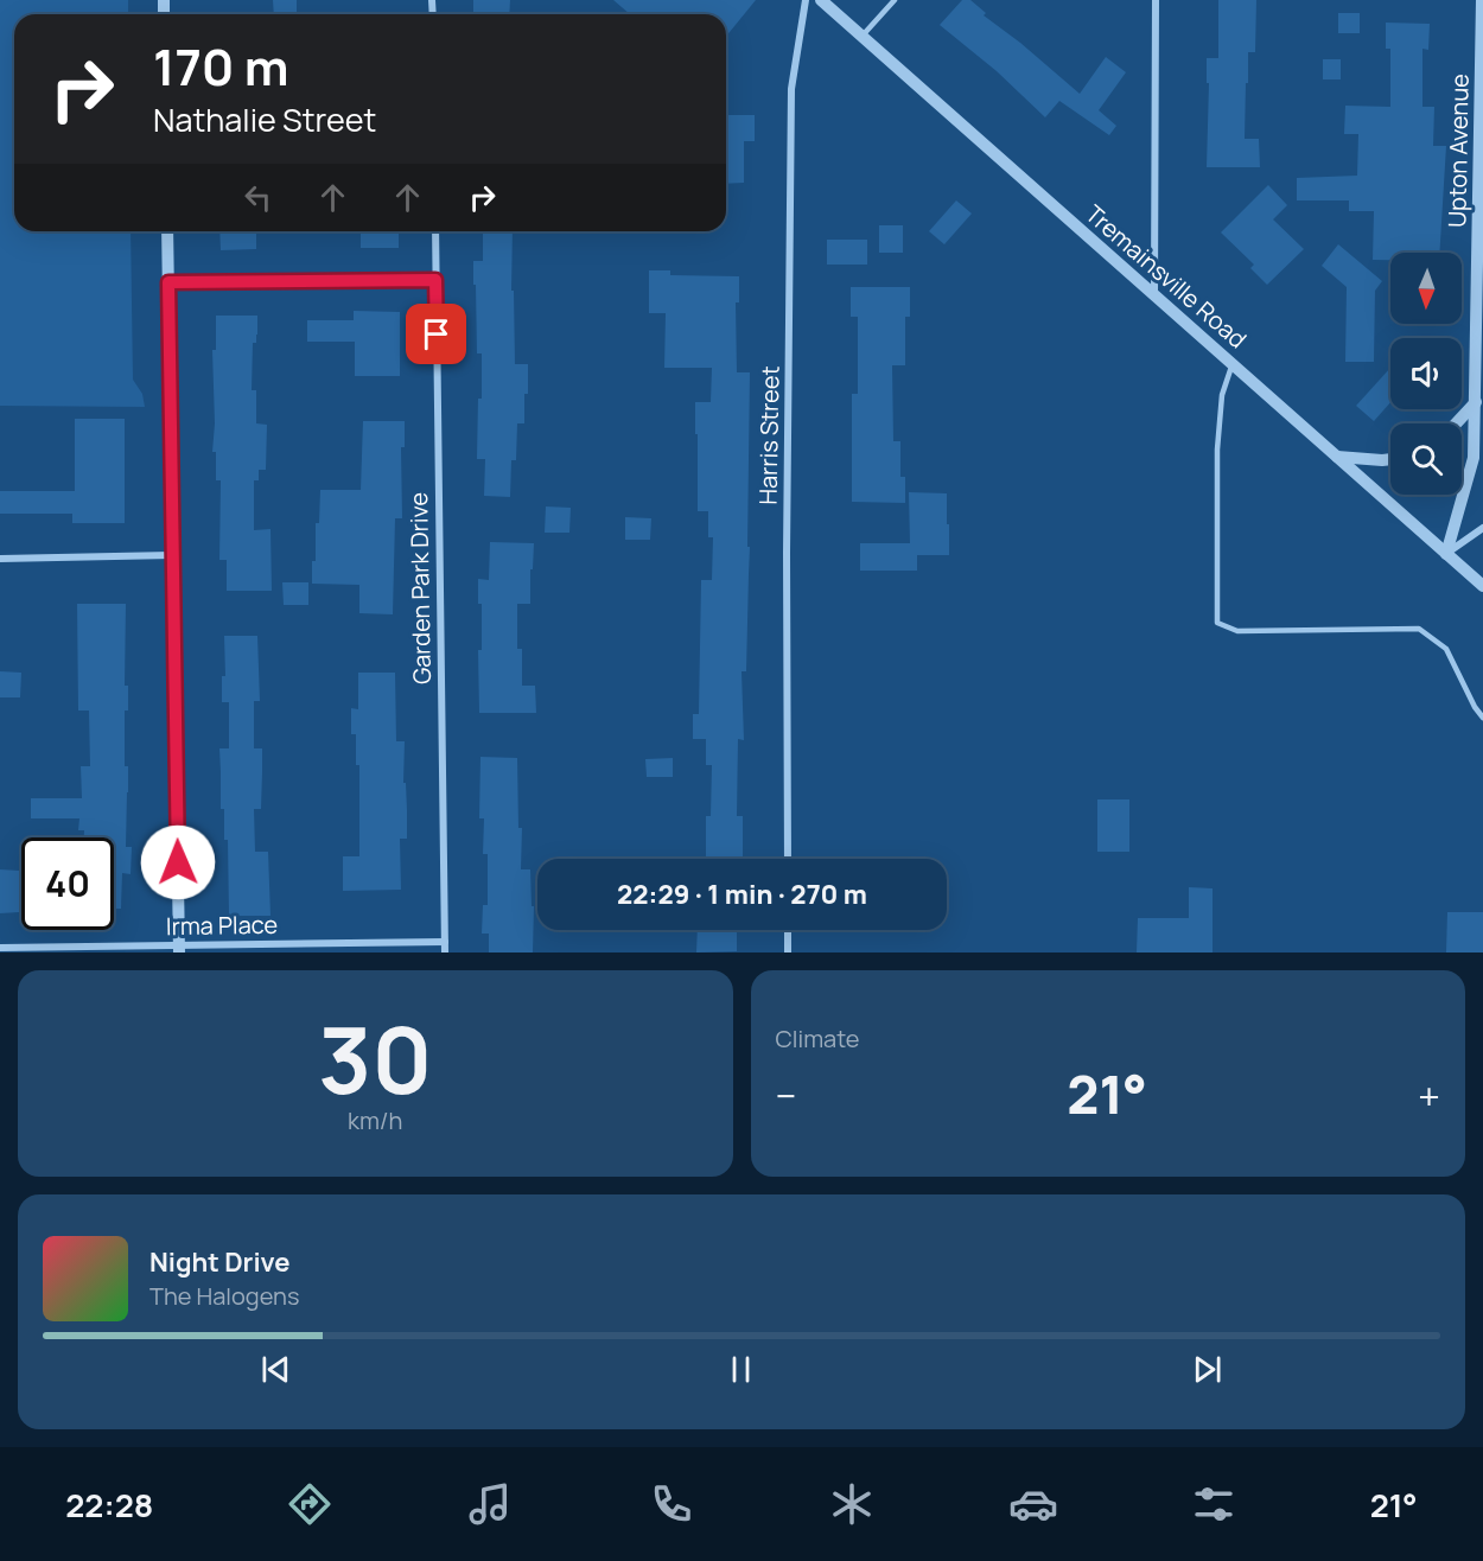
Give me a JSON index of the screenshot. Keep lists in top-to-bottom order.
{
  "streets": {
    "street": [
      "Upton Avenue",
      "Tremainsville Road",
      "Harris Street",
      "Garden Park Drive",
      "Irma Place"
    ]
  },
  "crossings": [
    ["Upton Avenue", "Tremainsville Road"],
    ["Garden Park Drive", "Irma Place"]
  ],
  "north": "bottom",
  "page": {
    "turn": ["170 m", "Nathalie Street"],
    "limit": "40",
    "trip": "22:29 · 1 min · 270 m",
    "tile": [
      ["30", "km/h"],
      "Climate"
    ],
    "heat": ["−", "21°", "+"],
    "song": ["Night Drive", "The Halogens"],
    "tabs": ["22:28", "21°"]
  }
}
